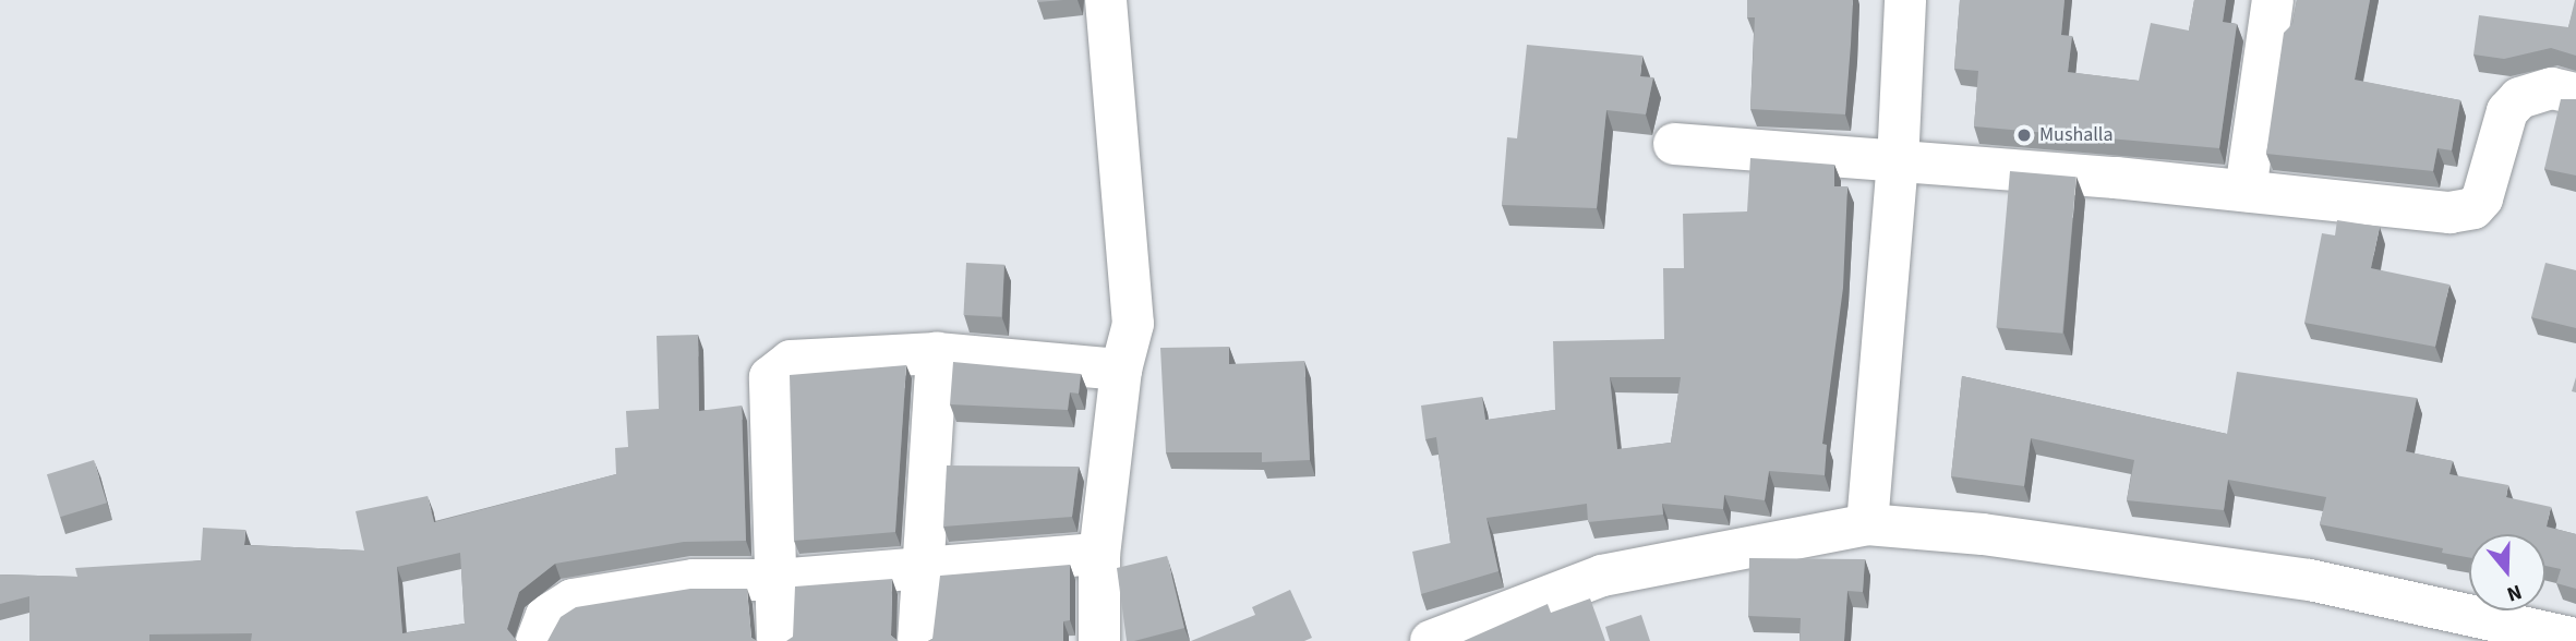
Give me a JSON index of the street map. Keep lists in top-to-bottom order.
{
  "places": ["Mushalla"],
  "north": "bottom"
}
